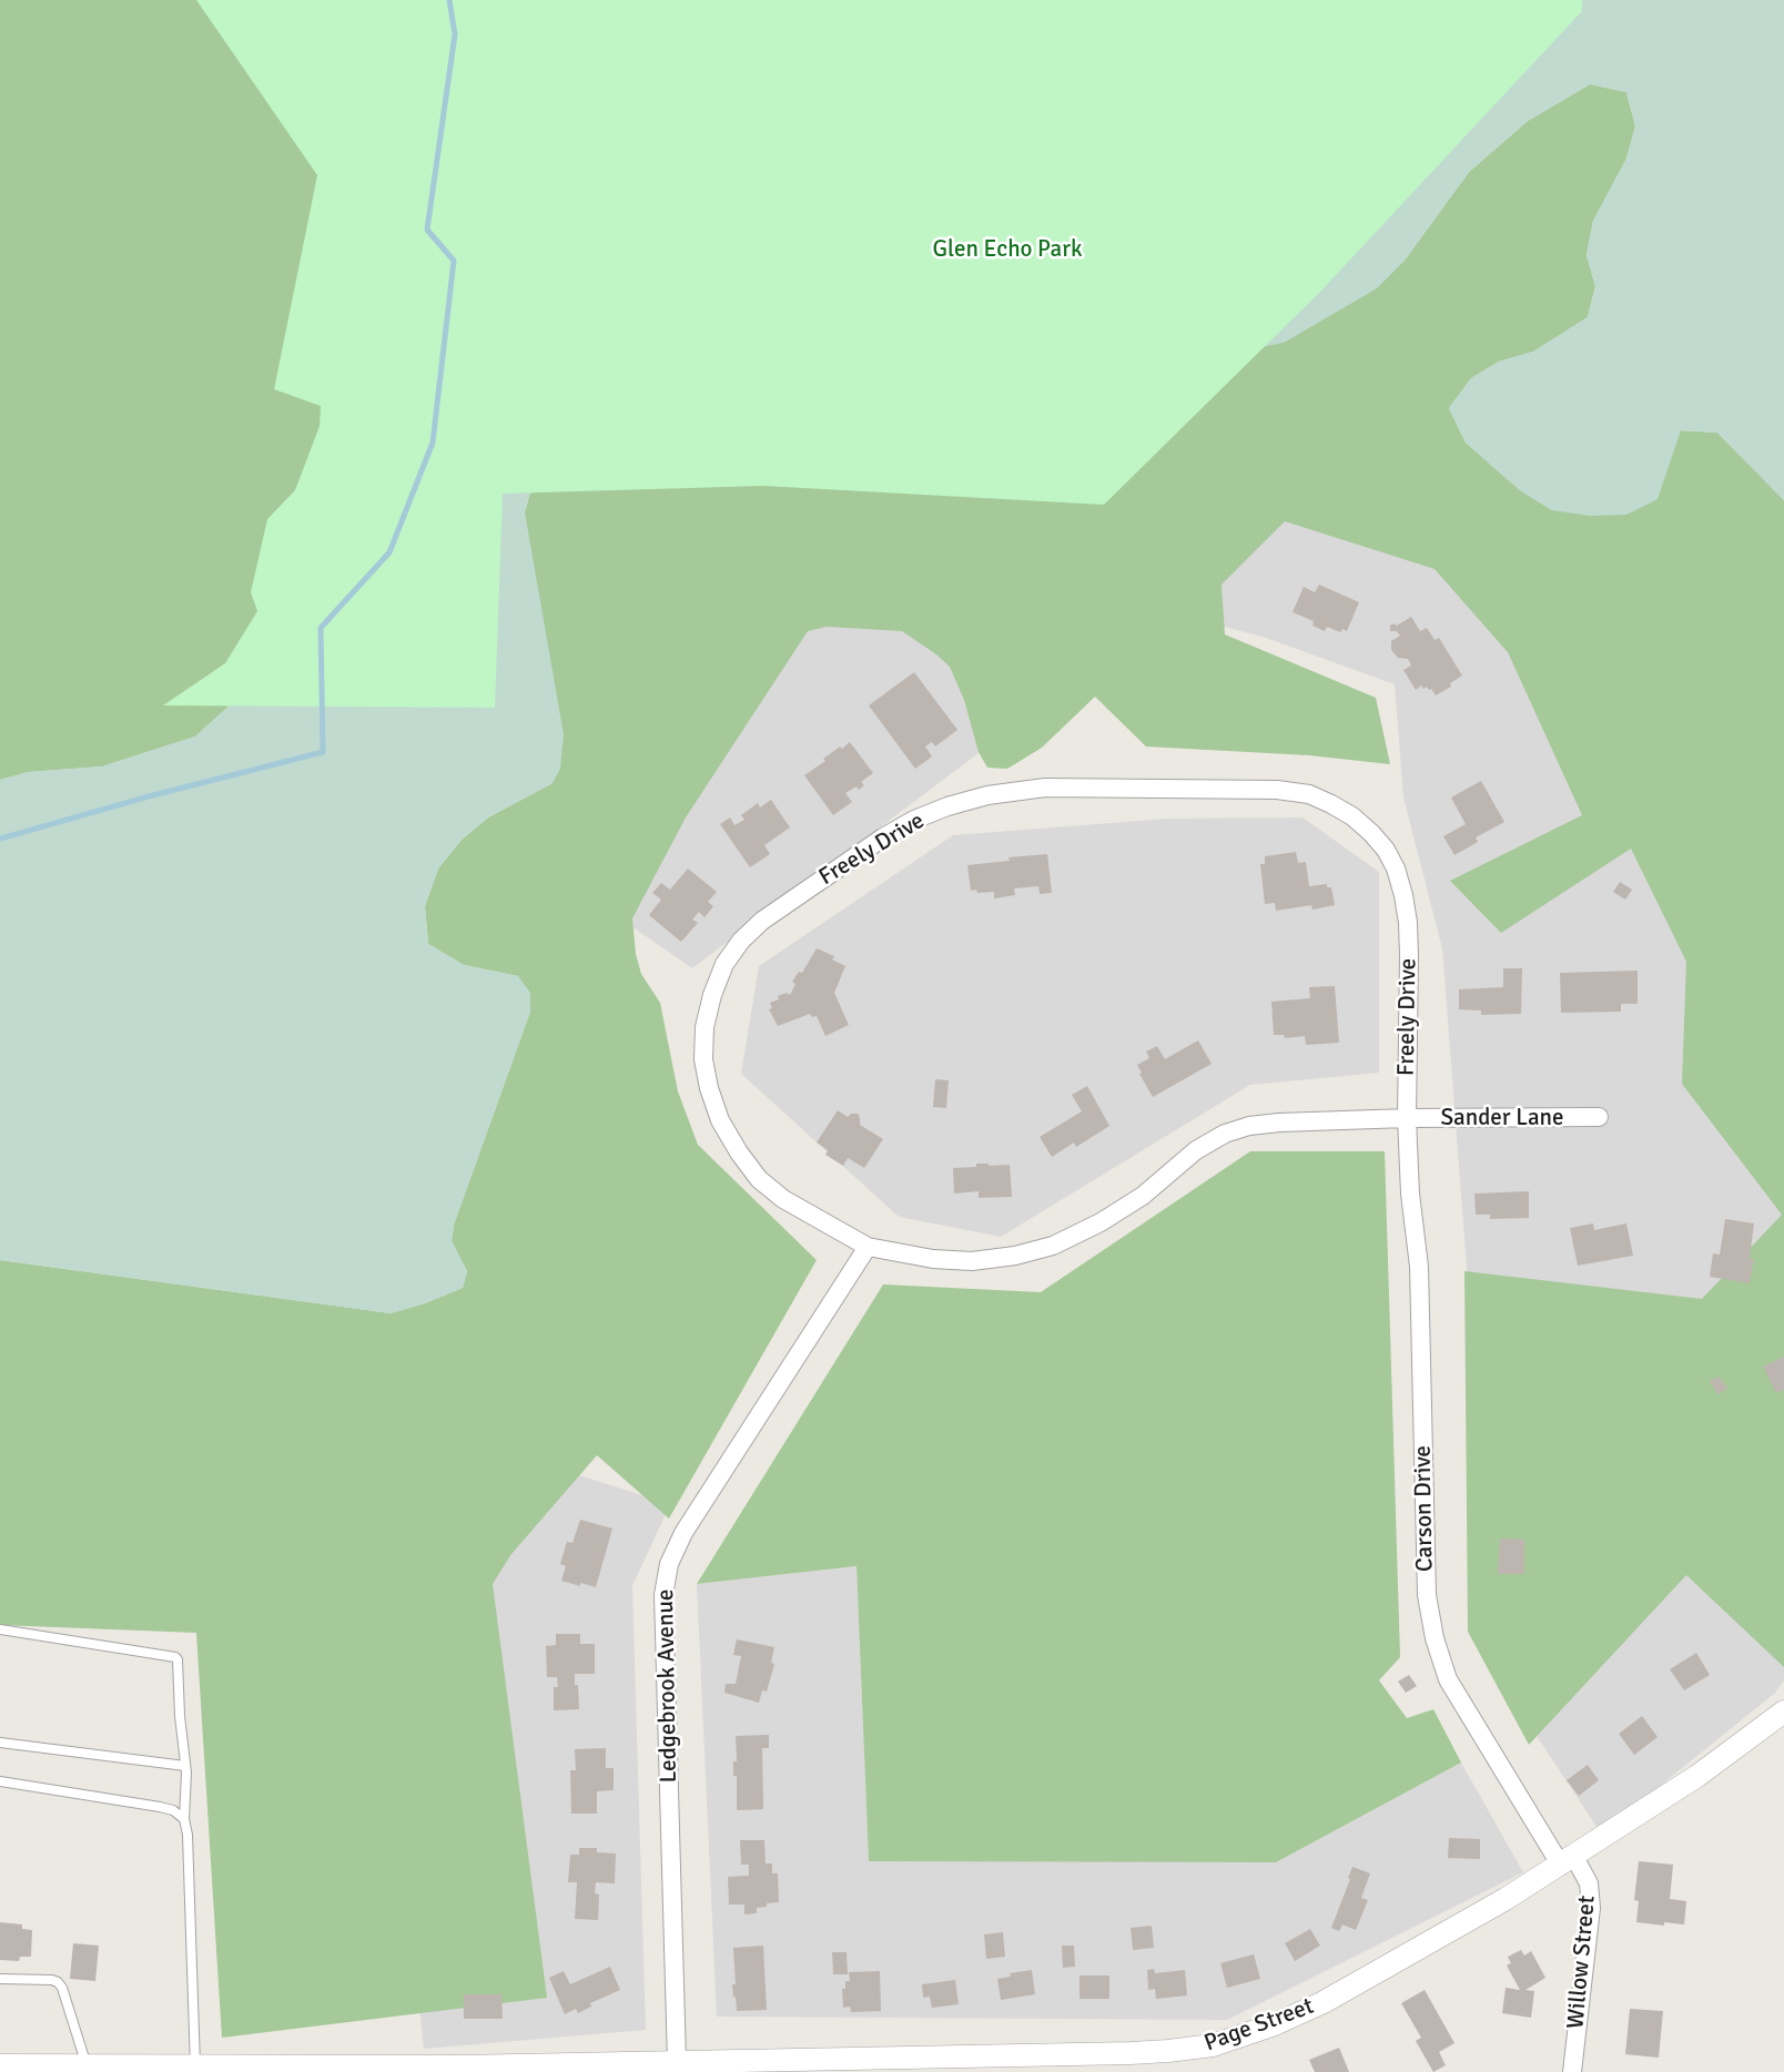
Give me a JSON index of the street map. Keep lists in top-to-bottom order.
{
  "streets": {
    "street": [
      "Freely Drive",
      "Sander Lane",
      "Carson Drive",
      "Ledgebrook Avenue",
      "Willow Street",
      "Page Street"
    ]
  },
  "crossings": [
    ["Freely Drive", "Sander Lane"],
    ["Freely Drive", "Carson Drive"],
    ["Freely Drive", "Ledgebrook Avenue"],
    ["Sander Lane", "Carson Drive"],
    ["Carson Drive", "Willow Street"],
    ["Carson Drive", "Page Street"],
    ["Ledgebrook Avenue", "Page Street"],
    ["Willow Street", "Page Street"]
  ],
  "parks": ["Glen Echo Park"]
}
